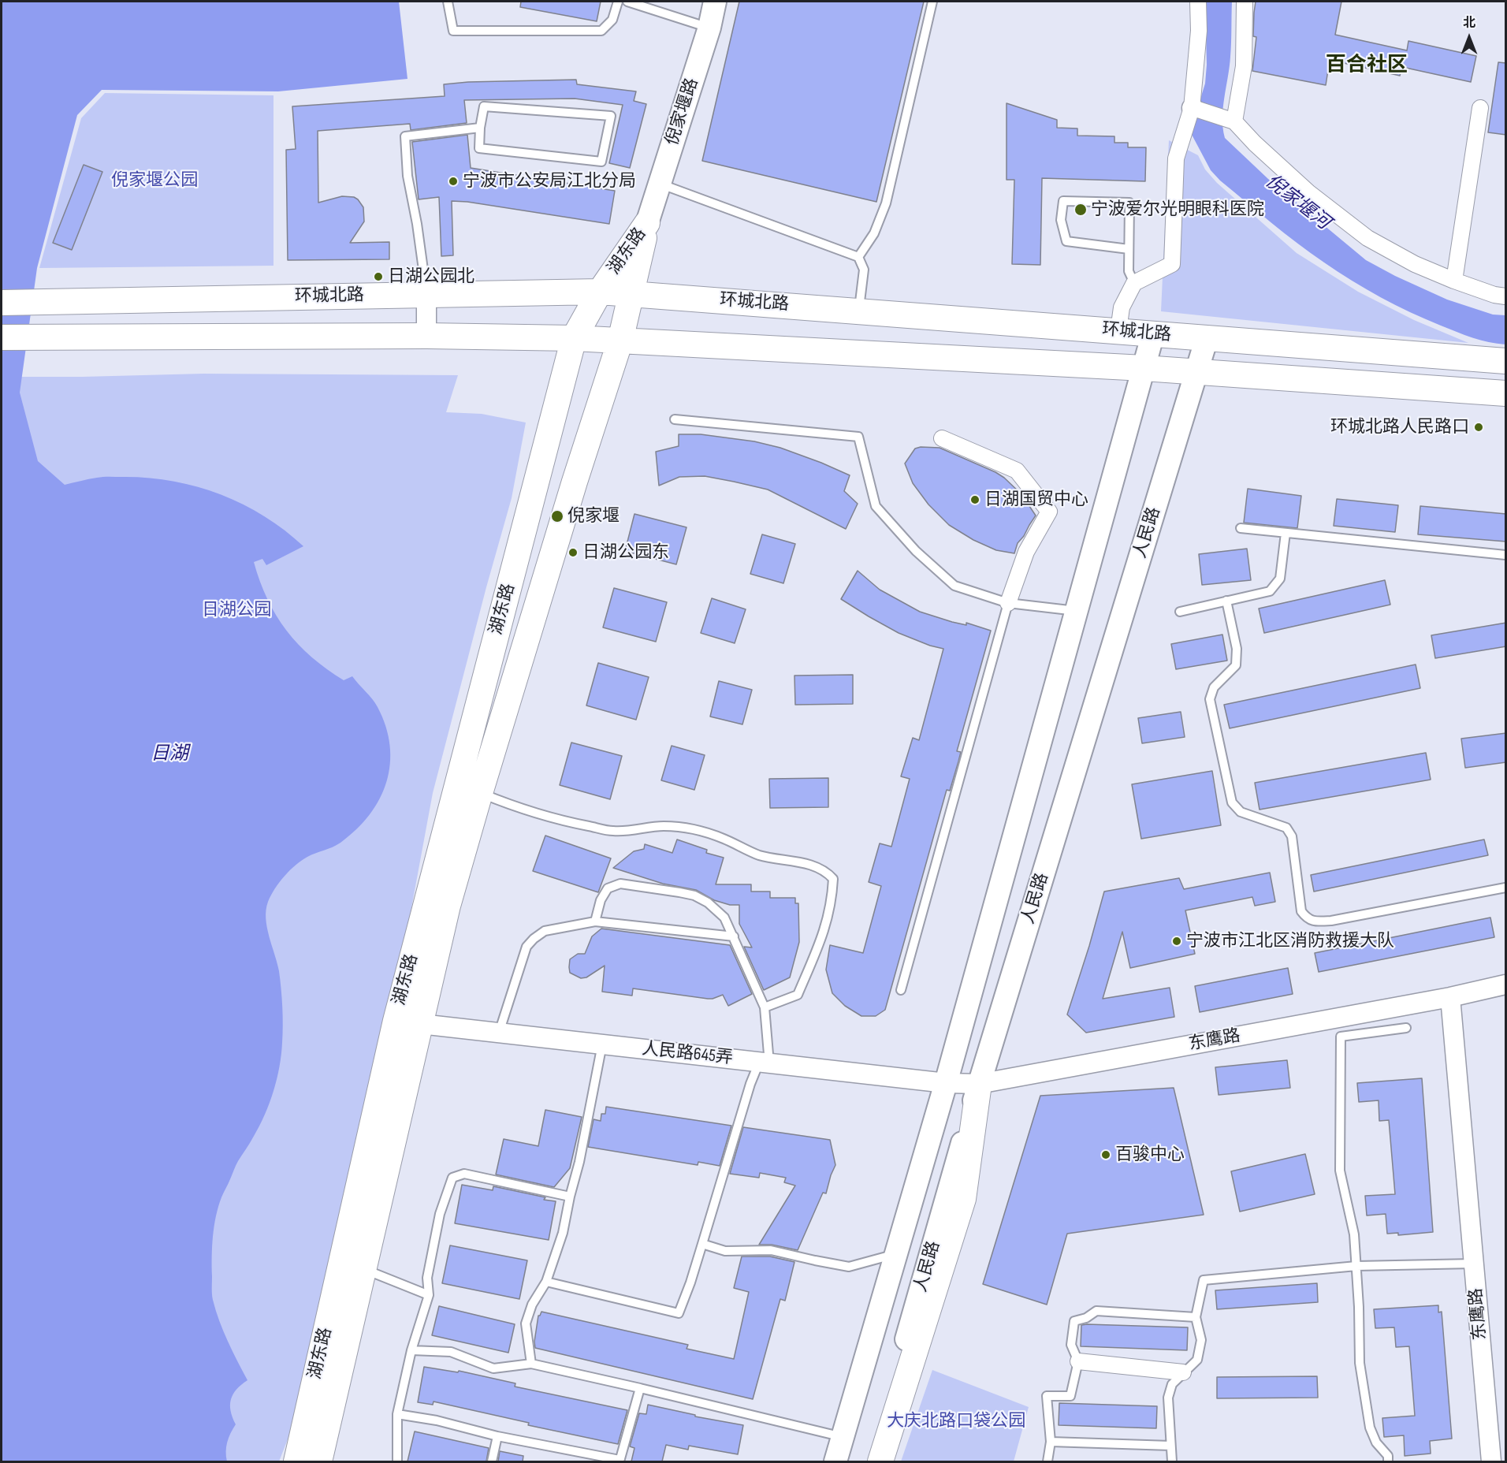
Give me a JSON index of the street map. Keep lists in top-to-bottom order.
{
  "streets": {
    "main road": [
      "倪家堰路",
      "湖东路",
      "环城北路",
      "人民路"
    ],
    "street": ["东鹰路", "人民路645弄"]
  },
  "crossings": [
    ["倪家堰路", "湖东路"],
    ["湖东路", "环城北路"],
    ["湖东路", "人民路645弄"],
    ["环城北路", "人民路"],
    ["人民路", "东鹰路"],
    ["人民路", "人民路645弄"],
    ["东鹰路", "人民路645弄"]
  ],
  "districts": ["百合社区"],
  "water": ["倪家堰河", "日湖"],
  "parks": ["倪家堰公园", "日湖公园", "大庆北路口袋公园"],
  "places": [
    "宁波市公安局江北分局",
    "宁波爱尔光明眼科医院",
    "日湖公园北",
    "环城北路人民路口",
    "日湖国贸中心",
    "倪家堰",
    "日湖公园东",
    "宁波市江北区消防救援大队",
    "百骏中心"
  ],
  "north": "top"
}
